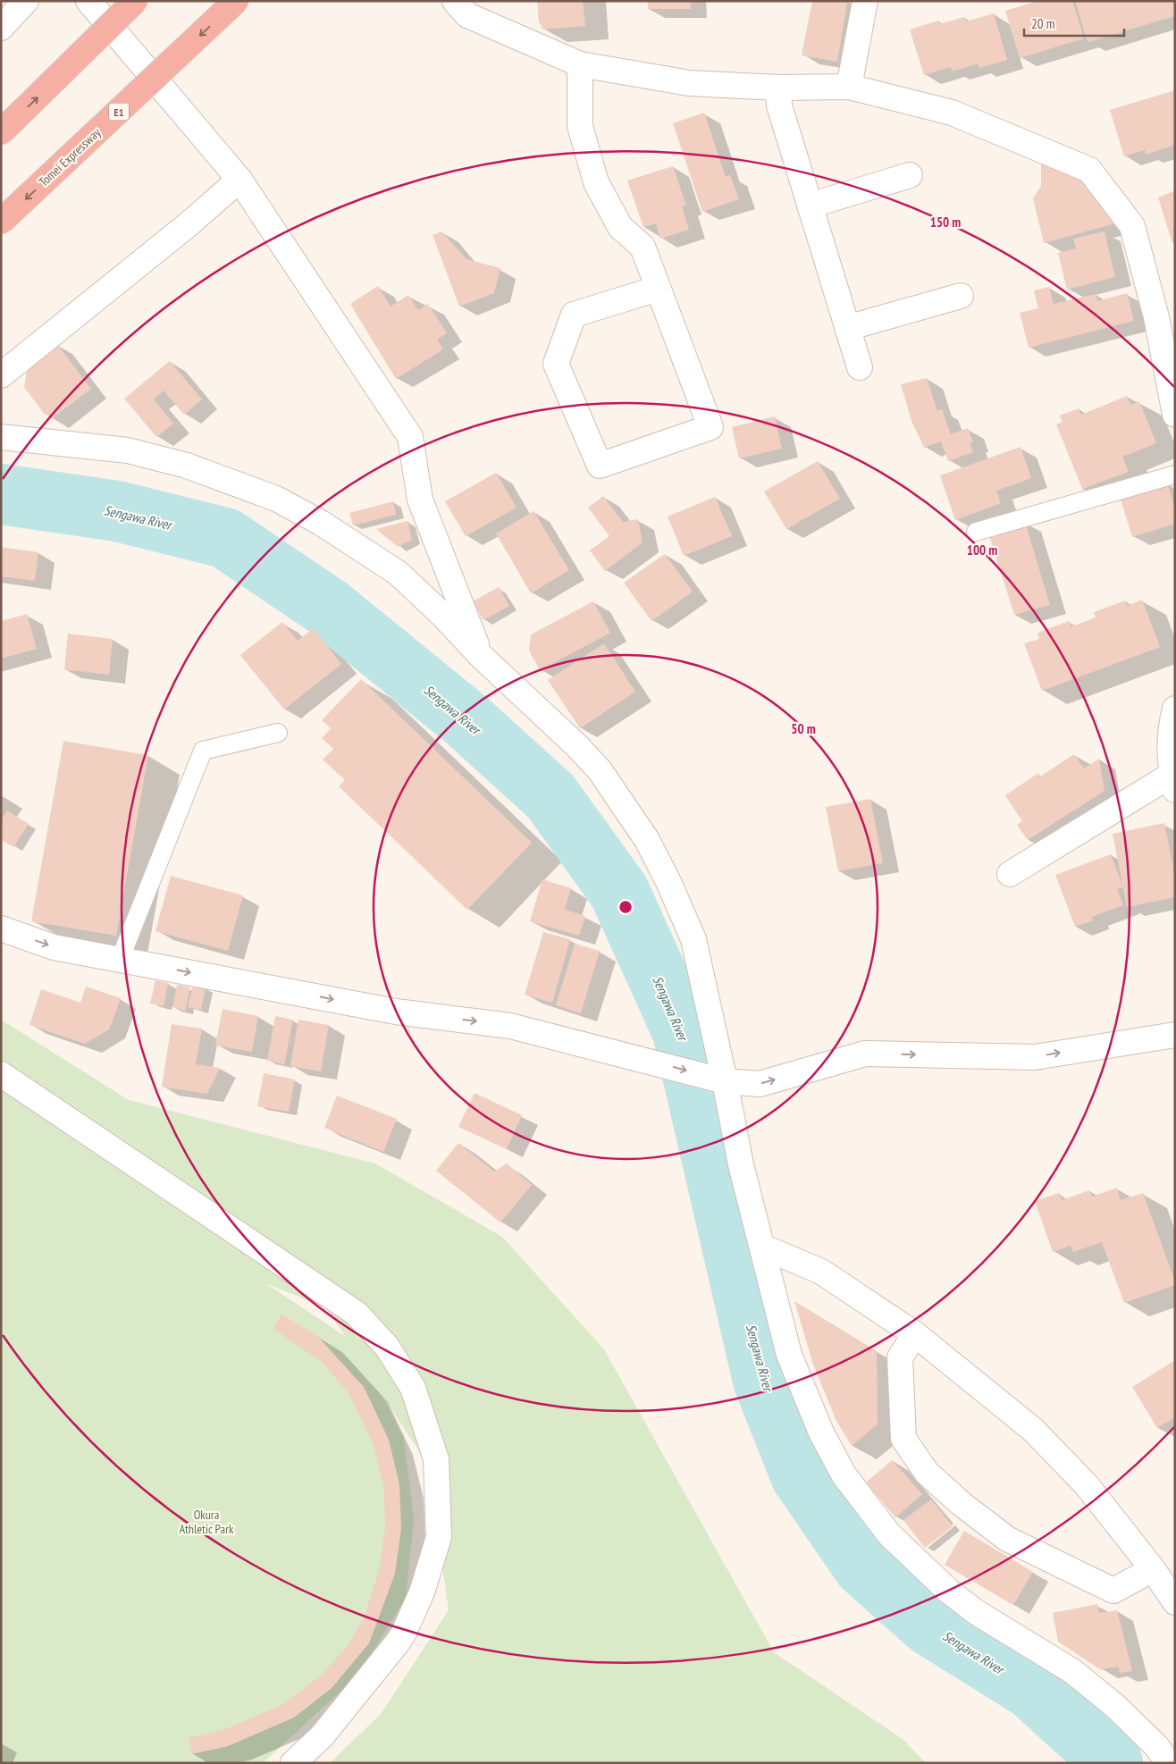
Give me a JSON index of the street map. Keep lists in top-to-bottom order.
{
  "streets": {
    "highway": ["E1", "Tomei Expressway"]
  },
  "water": ["Sengawa River"],
  "parks": ["Okura Athletic Park"],
  "scale_bar": "20 m",
  "rings": ["150 m", "100 m", "50 m"]
}
